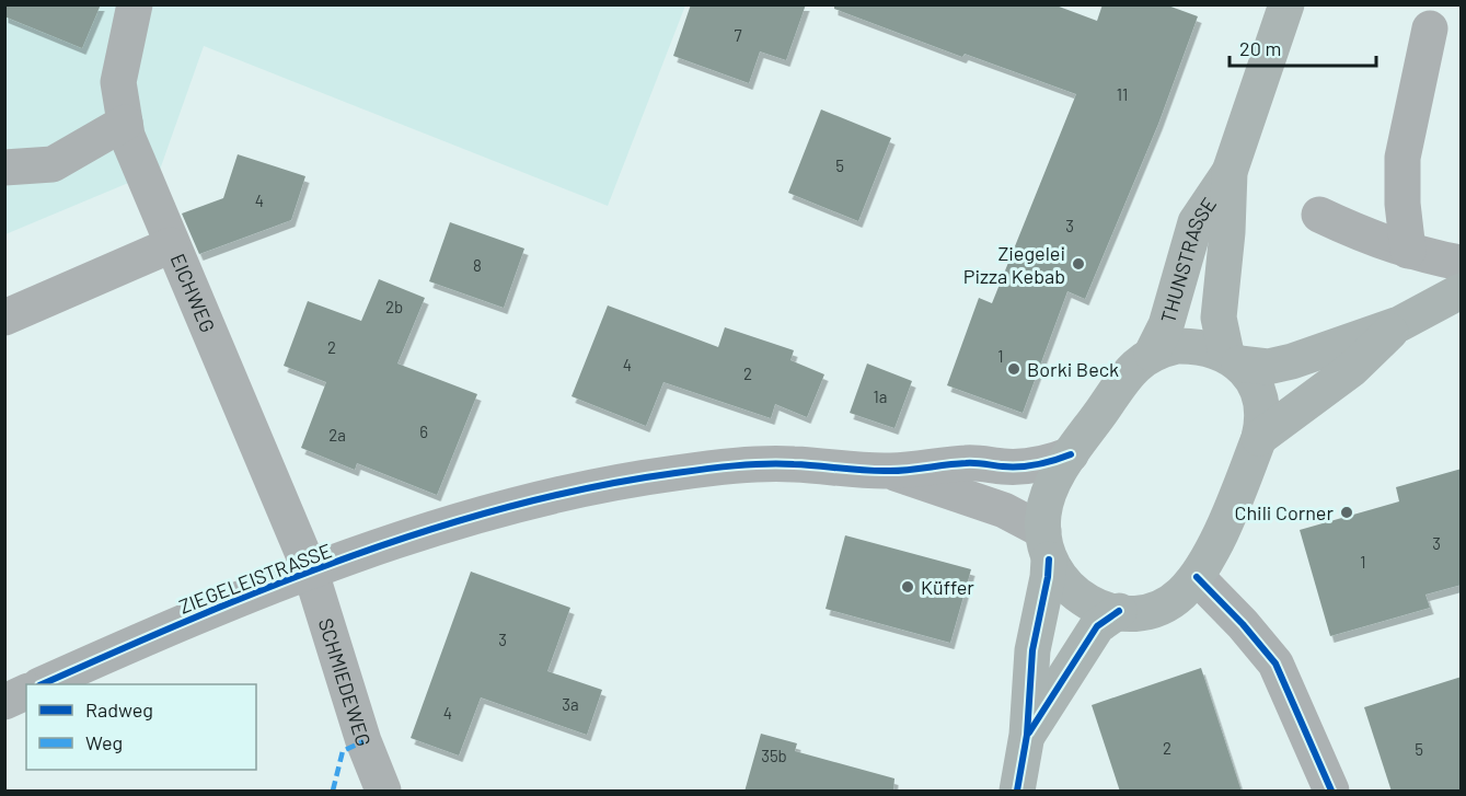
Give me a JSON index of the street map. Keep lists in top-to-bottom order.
{
  "streets": {
    "main road": ["THUNSTRASSE"],
    "street": ["EICHWEG", "ZIEGELEISTRASSE", "SCHMIEDEWEG"]
  },
  "crossings": [
    ["EICHWEG", "ZIEGELEISTRASSE"],
    ["EICHWEG", "SCHMIEDEWEG"],
    ["ZIEGELEISTRASSE", "SCHMIEDEWEG"]
  ],
  "places": [
    "Ziegelei Pizza Kebab",
    "Borki Beck",
    "Chili Corner",
    "Küffer"
  ],
  "house_numbers": [
    "7",
    "11",
    "5",
    "4",
    "3",
    "8",
    "2b",
    "2",
    "1",
    "4",
    "2",
    "1a",
    "6",
    "2a",
    "3",
    "1",
    "3",
    "3a",
    "4",
    "2",
    "5",
    "35b"
  ],
  "legend": ["Radweg", "Weg"],
  "scale_bar": "20 m"
}
